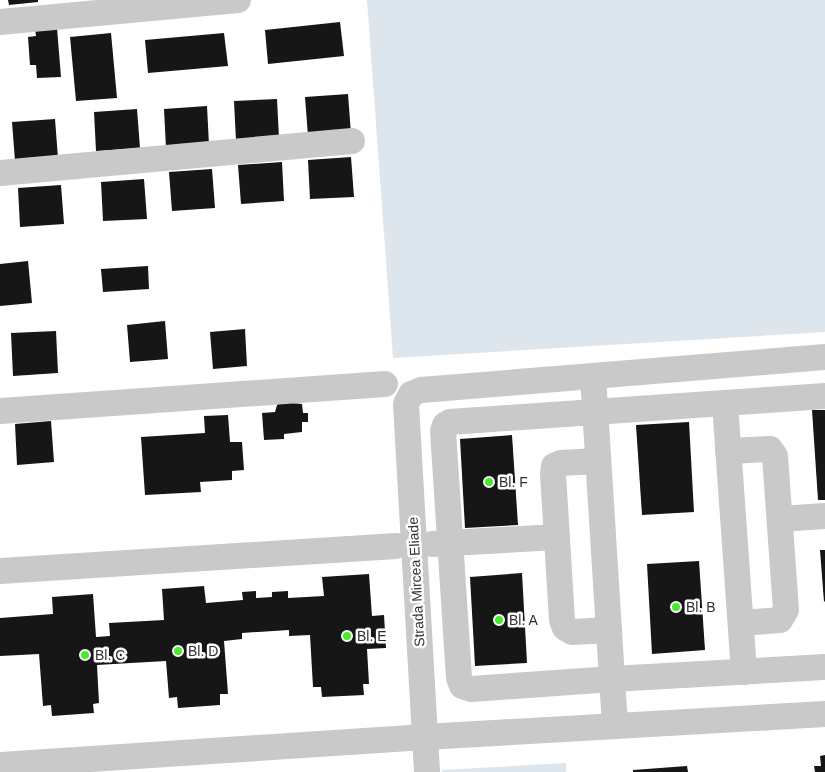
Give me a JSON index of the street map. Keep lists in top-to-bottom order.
{
  "streets": {
    "street": ["Strada Mircea Eliade"]
  },
  "places": [
    "Bl. F",
    "Bl. B",
    "Bl. A",
    "Bl. E",
    "Bl. D",
    "Bl. C"
  ]
}
